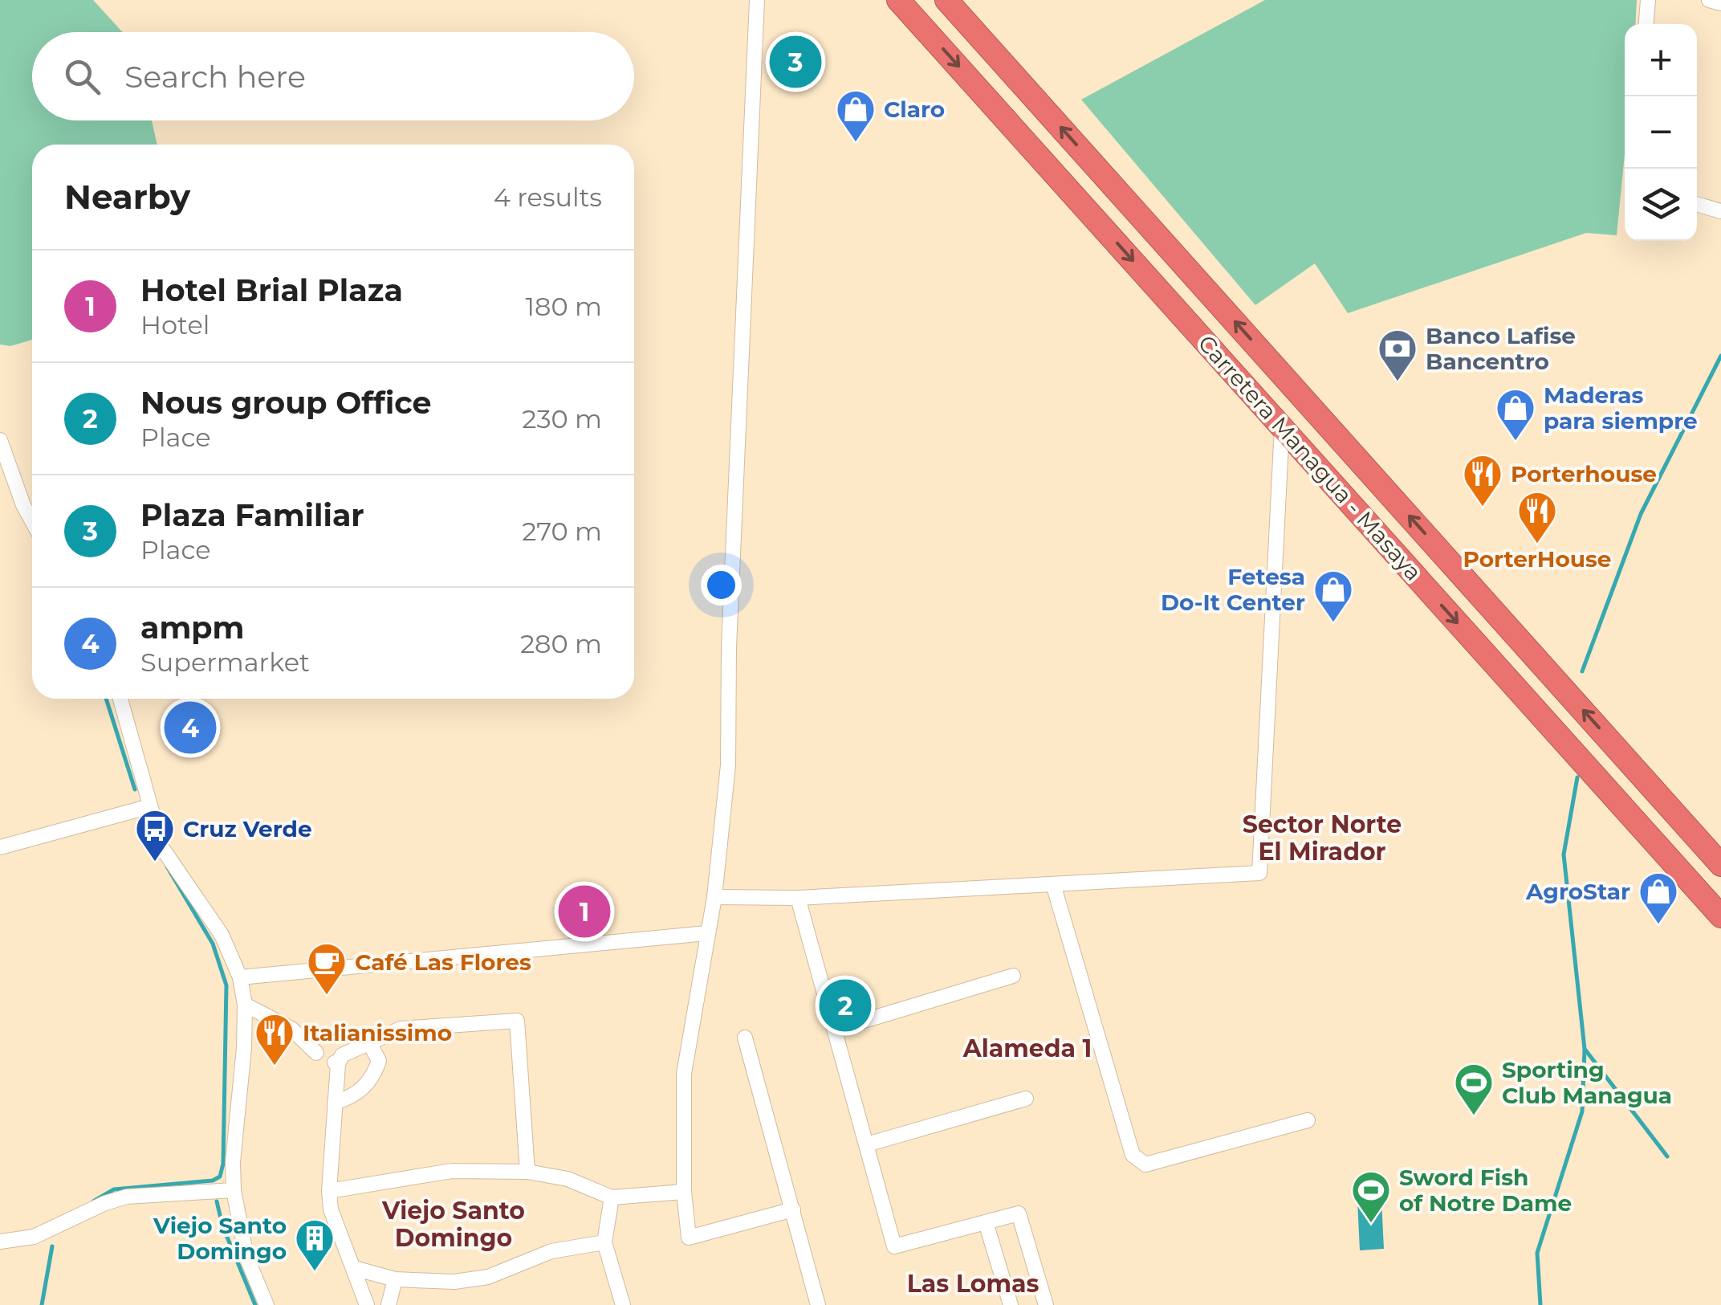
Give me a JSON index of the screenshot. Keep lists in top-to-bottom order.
{
  "streets": {
    "highway": ["Carretera Managua - Masaya"]
  },
  "districts": [
    "Sector Norte El Mirador",
    "Alameda 1",
    "Viejo Santo Domingo",
    "Las Lomas"
  ],
  "places": {
    "shop": [
      "Claro",
      "Maderas para siempre",
      "Fetesa Do-It Center",
      "AgroStar"
    ],
    "bank": ["Banco Lafise Bancentro"],
    "restaurant": ["Porterhouse", "PorterHouse", "Italianissimo"],
    "bus stop": ["Cruz Verde"],
    "cafe": ["Café Las Flores"],
    "sports": ["Sporting Club Managua", "Sword Fish of Notre Dame"],
    "building": ["Viejo Santo Domingo"]
  },
  "page": {
    "map_buttons": ["+", "−"],
    "pins": [
      "3",
      "4",
      "1",
      "2"
    ],
    "search": "Search here",
    "heading": ["Nearby", "4 results"],
    "list": [
      {
        "mark": "1",
        "name": "Hotel Brial Plaza",
        "note": "Hotel",
        "value": "180 m"
      },
      {
        "mark": "2",
        "name": "Nous group Office",
        "note": "Place",
        "value": "230 m"
      },
      {
        "mark": "3",
        "name": "Plaza Familiar",
        "note": "Place",
        "value": "270 m"
      },
      {
        "mark": "4",
        "name": "ampm",
        "note": "Supermarket",
        "value": "280 m"
      }
    ]
  }
}
